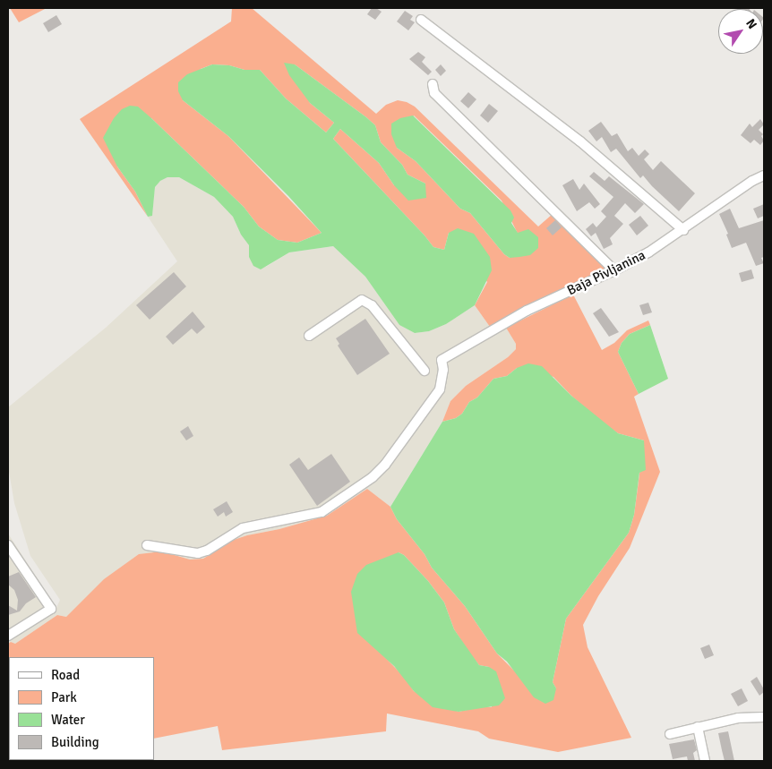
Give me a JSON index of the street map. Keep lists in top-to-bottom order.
{
  "streets": {
    "street": ["Baja Pivljanina"]
  },
  "legend": [
    "Road",
    "Park",
    "Water",
    "Building"
  ],
  "north": "top right"
}
